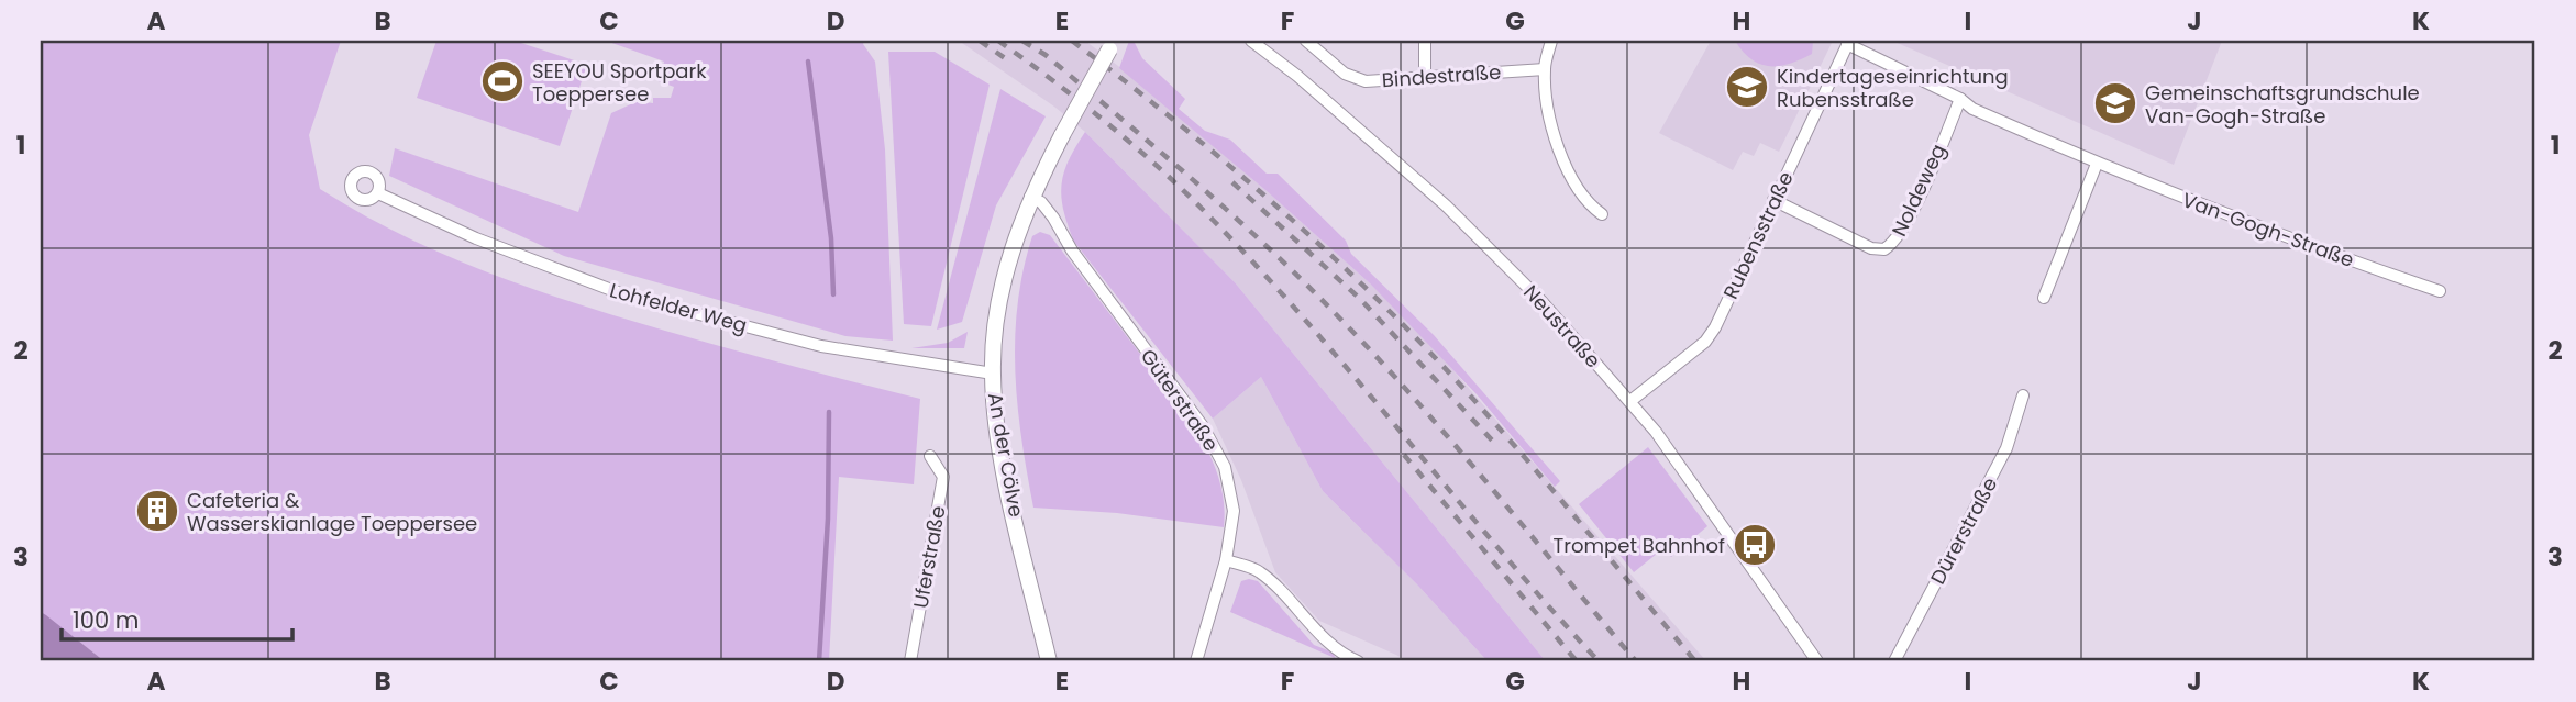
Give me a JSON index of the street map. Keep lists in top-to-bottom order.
{
  "streets": {
    "street": [
      "Bindestraße",
      "Noldeweg",
      "Van-Gogh-Straße",
      "Rubensstraße",
      "Lohfelder Weg",
      "Neustraße",
      "Güterstraße",
      "An der Cölve",
      "Dürerstraße",
      "Uferstraße"
    ]
  },
  "crossings": [
    ["Noldeweg", "Van-Gogh-Straße"],
    ["Noldeweg", "Rubensstraße"],
    ["Van-Gogh-Straße", "Rubensstraße"],
    ["Rubensstraße", "Neustraße"],
    ["Lohfelder Weg", "An der Cölve"],
    ["Güterstraße", "An der Cölve"]
  ],
  "places": {
    "sports": ["SEEYOU Sportpark Toeppersee"],
    "school or university": ["Kindertageseinrichtung Rubensstraße", "Gemeinschaftsgrundschule Van-Gogh-Straße"],
    "building": ["Cafeteria & Wasserskianlage Toeppersee"],
    "bus stop": ["Trompet Bahnhof"]
  },
  "scale_bar": "100 m",
  "grid": {
    "columns": [
      "A",
      "B",
      "C",
      "D",
      "E",
      "F",
      "G",
      "H",
      "I",
      "J",
      "K"
    ],
    "rows": ["1", "2", "3"]
  }
}
